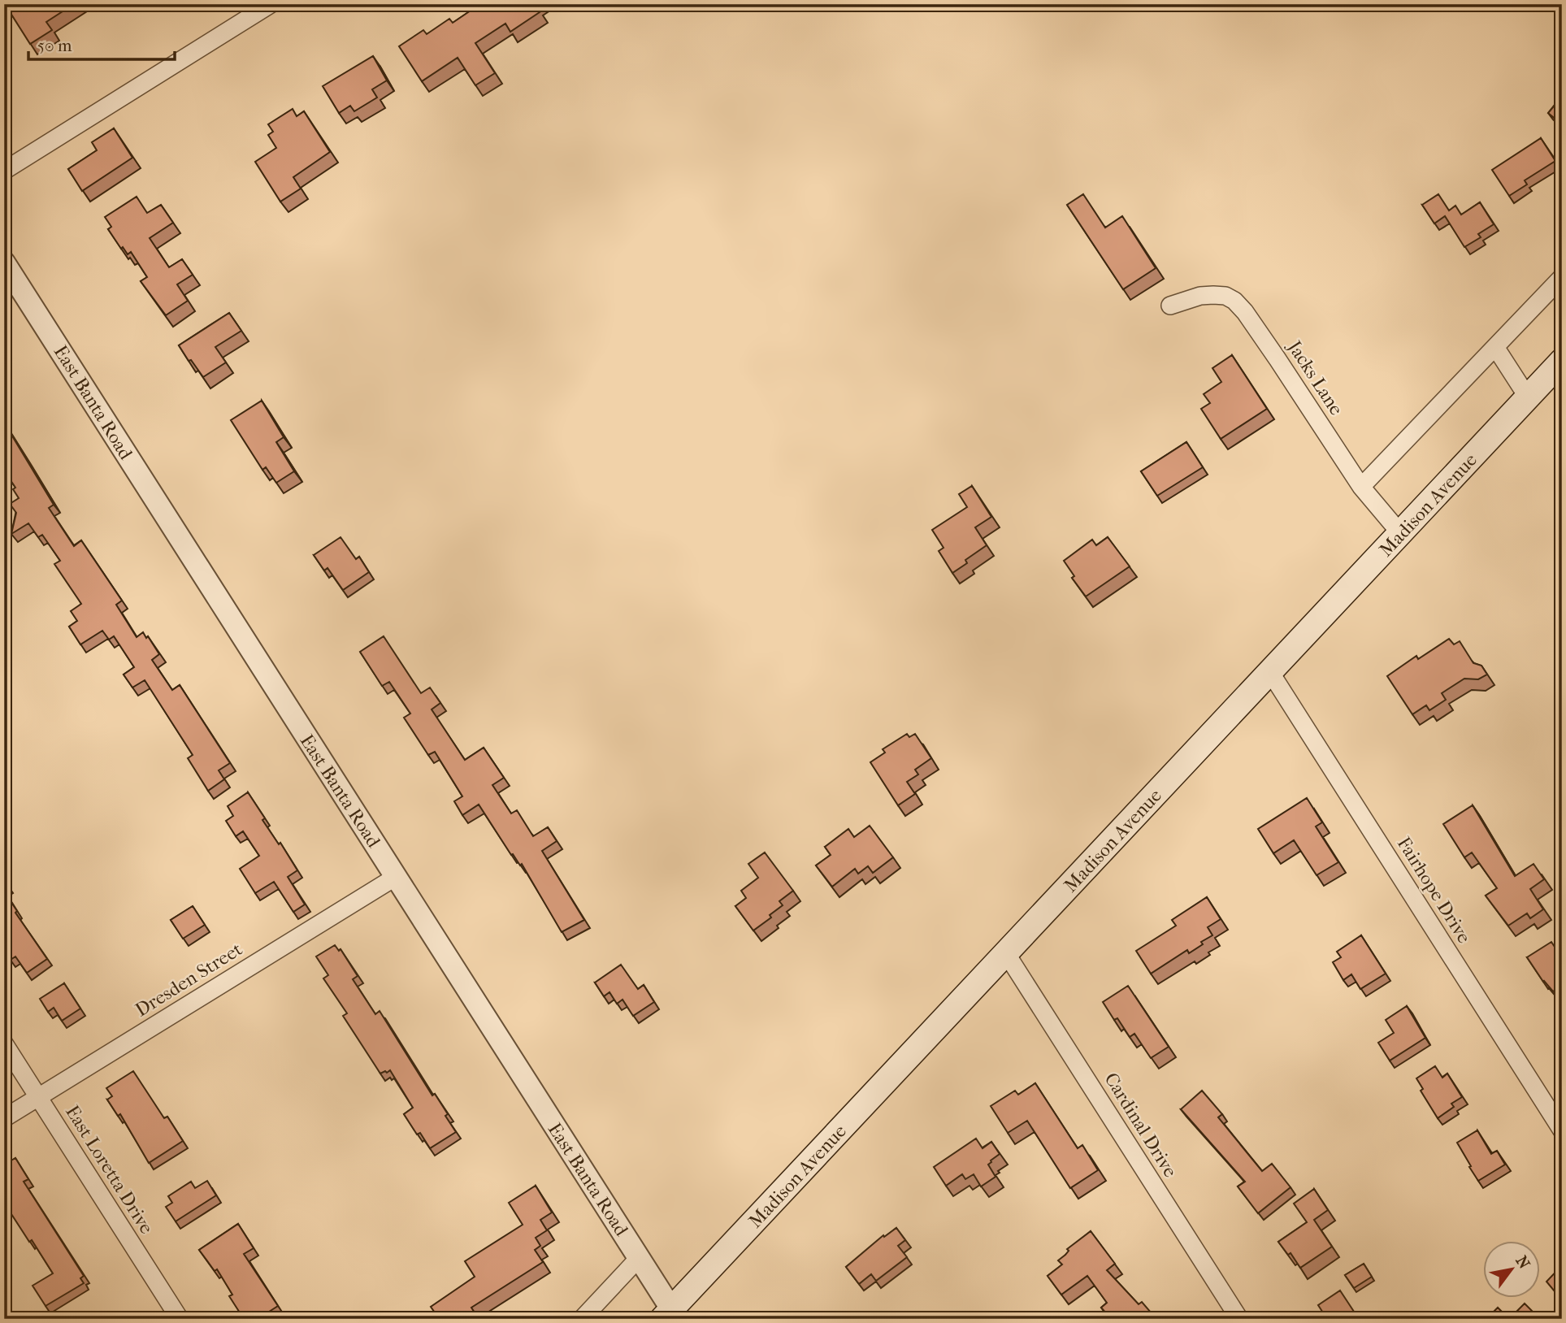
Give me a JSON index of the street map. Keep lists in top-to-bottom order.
{
  "streets": {
    "main road": ["Madison Avenue"],
    "street": [
      "Jacks Lane",
      "East Banta Road",
      "Fairhope Drive",
      "Dresden Street",
      "Cardinal Drive",
      "East Loretta Drive"
    ]
  },
  "crossings": [
    ["Jacks Lane", "Madison Avenue"],
    ["East Banta Road", "Madison Avenue"],
    ["East Banta Road", "Dresden Street"],
    ["Madison Avenue", "Fairhope Drive"],
    ["Madison Avenue", "Cardinal Drive"],
    ["Dresden Street", "East Loretta Drive"]
  ],
  "scale_bar": "50 m",
  "north": "top right"
}
